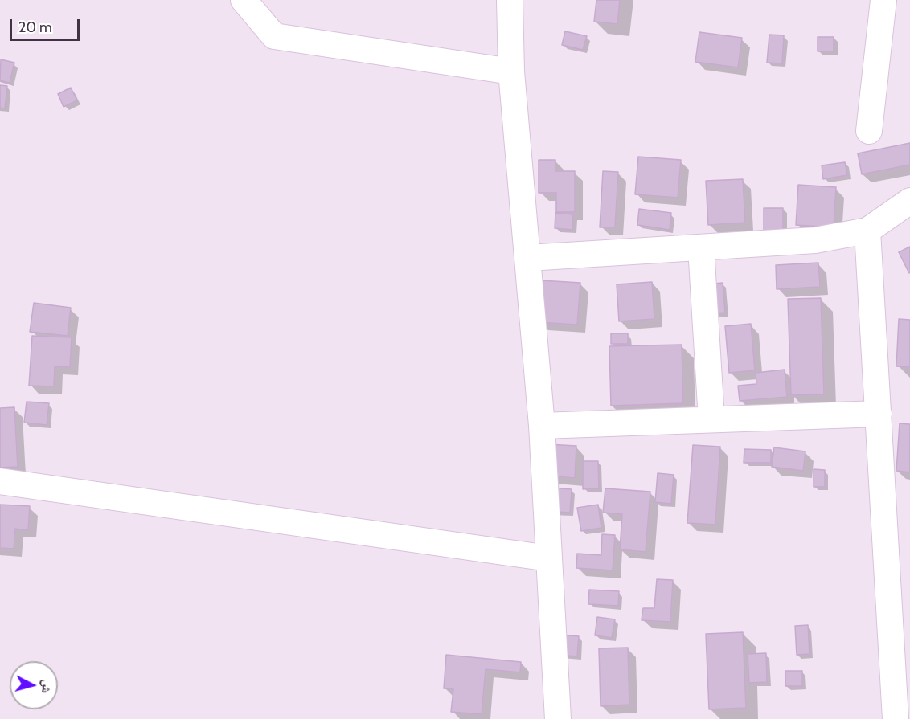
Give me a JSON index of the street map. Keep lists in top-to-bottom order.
{
  "scale_bar": "20 m",
  "north": "right"
}
